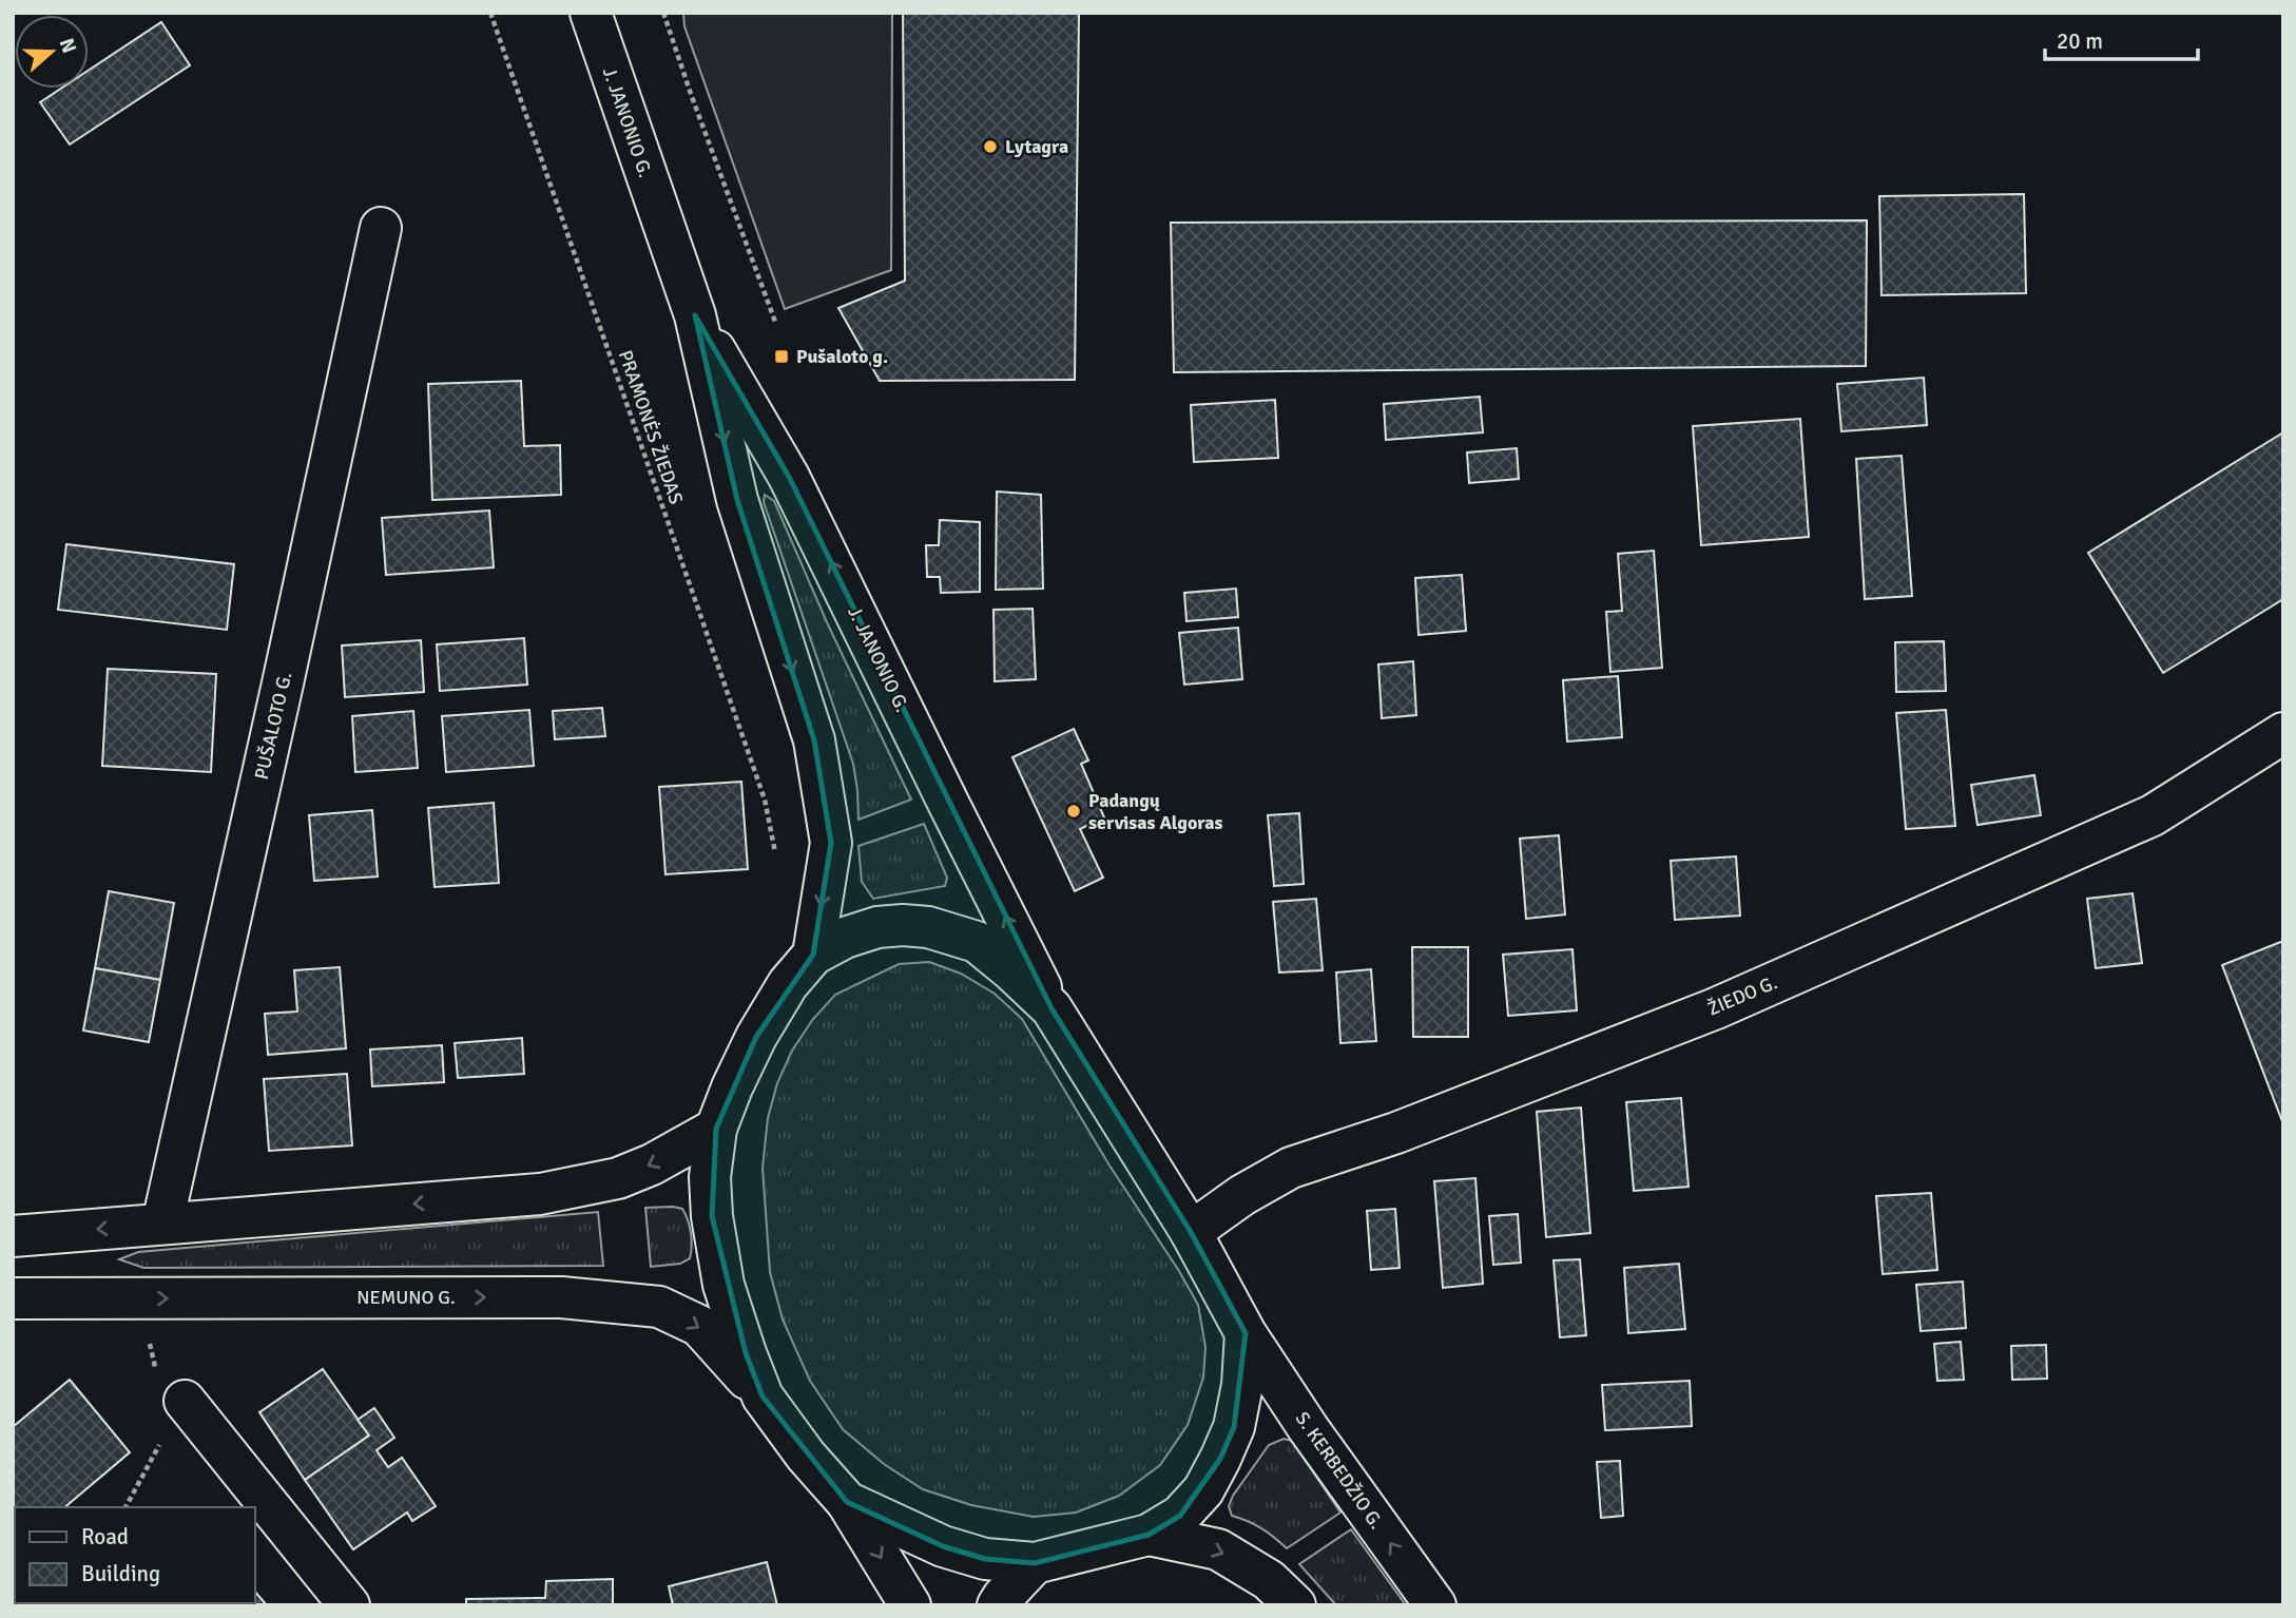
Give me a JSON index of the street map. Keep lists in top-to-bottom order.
{
  "streets": {
    "main road": [
      "J. JANONIO G.",
      "PUŠALOTO G.",
      "ŽIEDO G.",
      "NEMUNO G.",
      "S. KERBEDŽIO G."
    ],
    "path": ["PRAMONĖS ŽIEDAS"]
  },
  "crossings": [
    ["J. JANONIO G.", "S. KERBEDŽIO G."],
    ["ŽIEDO G.", "S. KERBEDŽIO G."]
  ],
  "one_way": ["S. KERBEDŽIO G."],
  "places": {
    "other": ["Lytagra", "Padangų servisas Algoras"],
    "transit": ["Pušaloto g."]
  },
  "legend": ["Road", "Building"],
  "scale_bar": "20 m",
  "north": "right"
}
